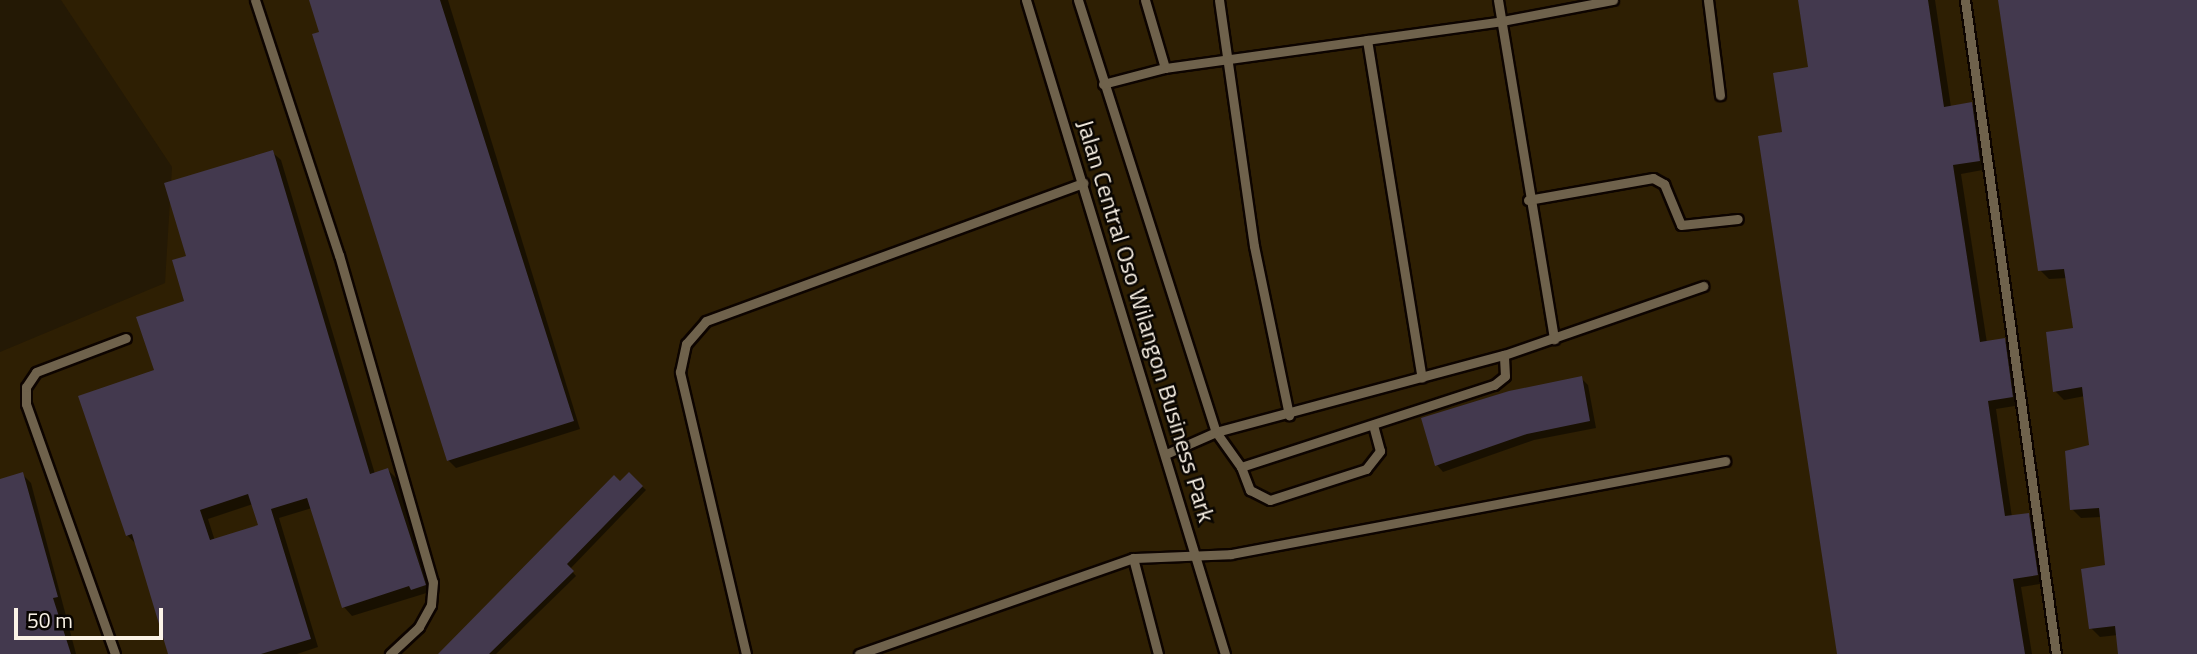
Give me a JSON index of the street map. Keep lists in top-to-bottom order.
{
  "streets": {
    "lane": ["Jalan Central Oso Wilangon Business Park"]
  },
  "scale_bar": "50 m"
}
